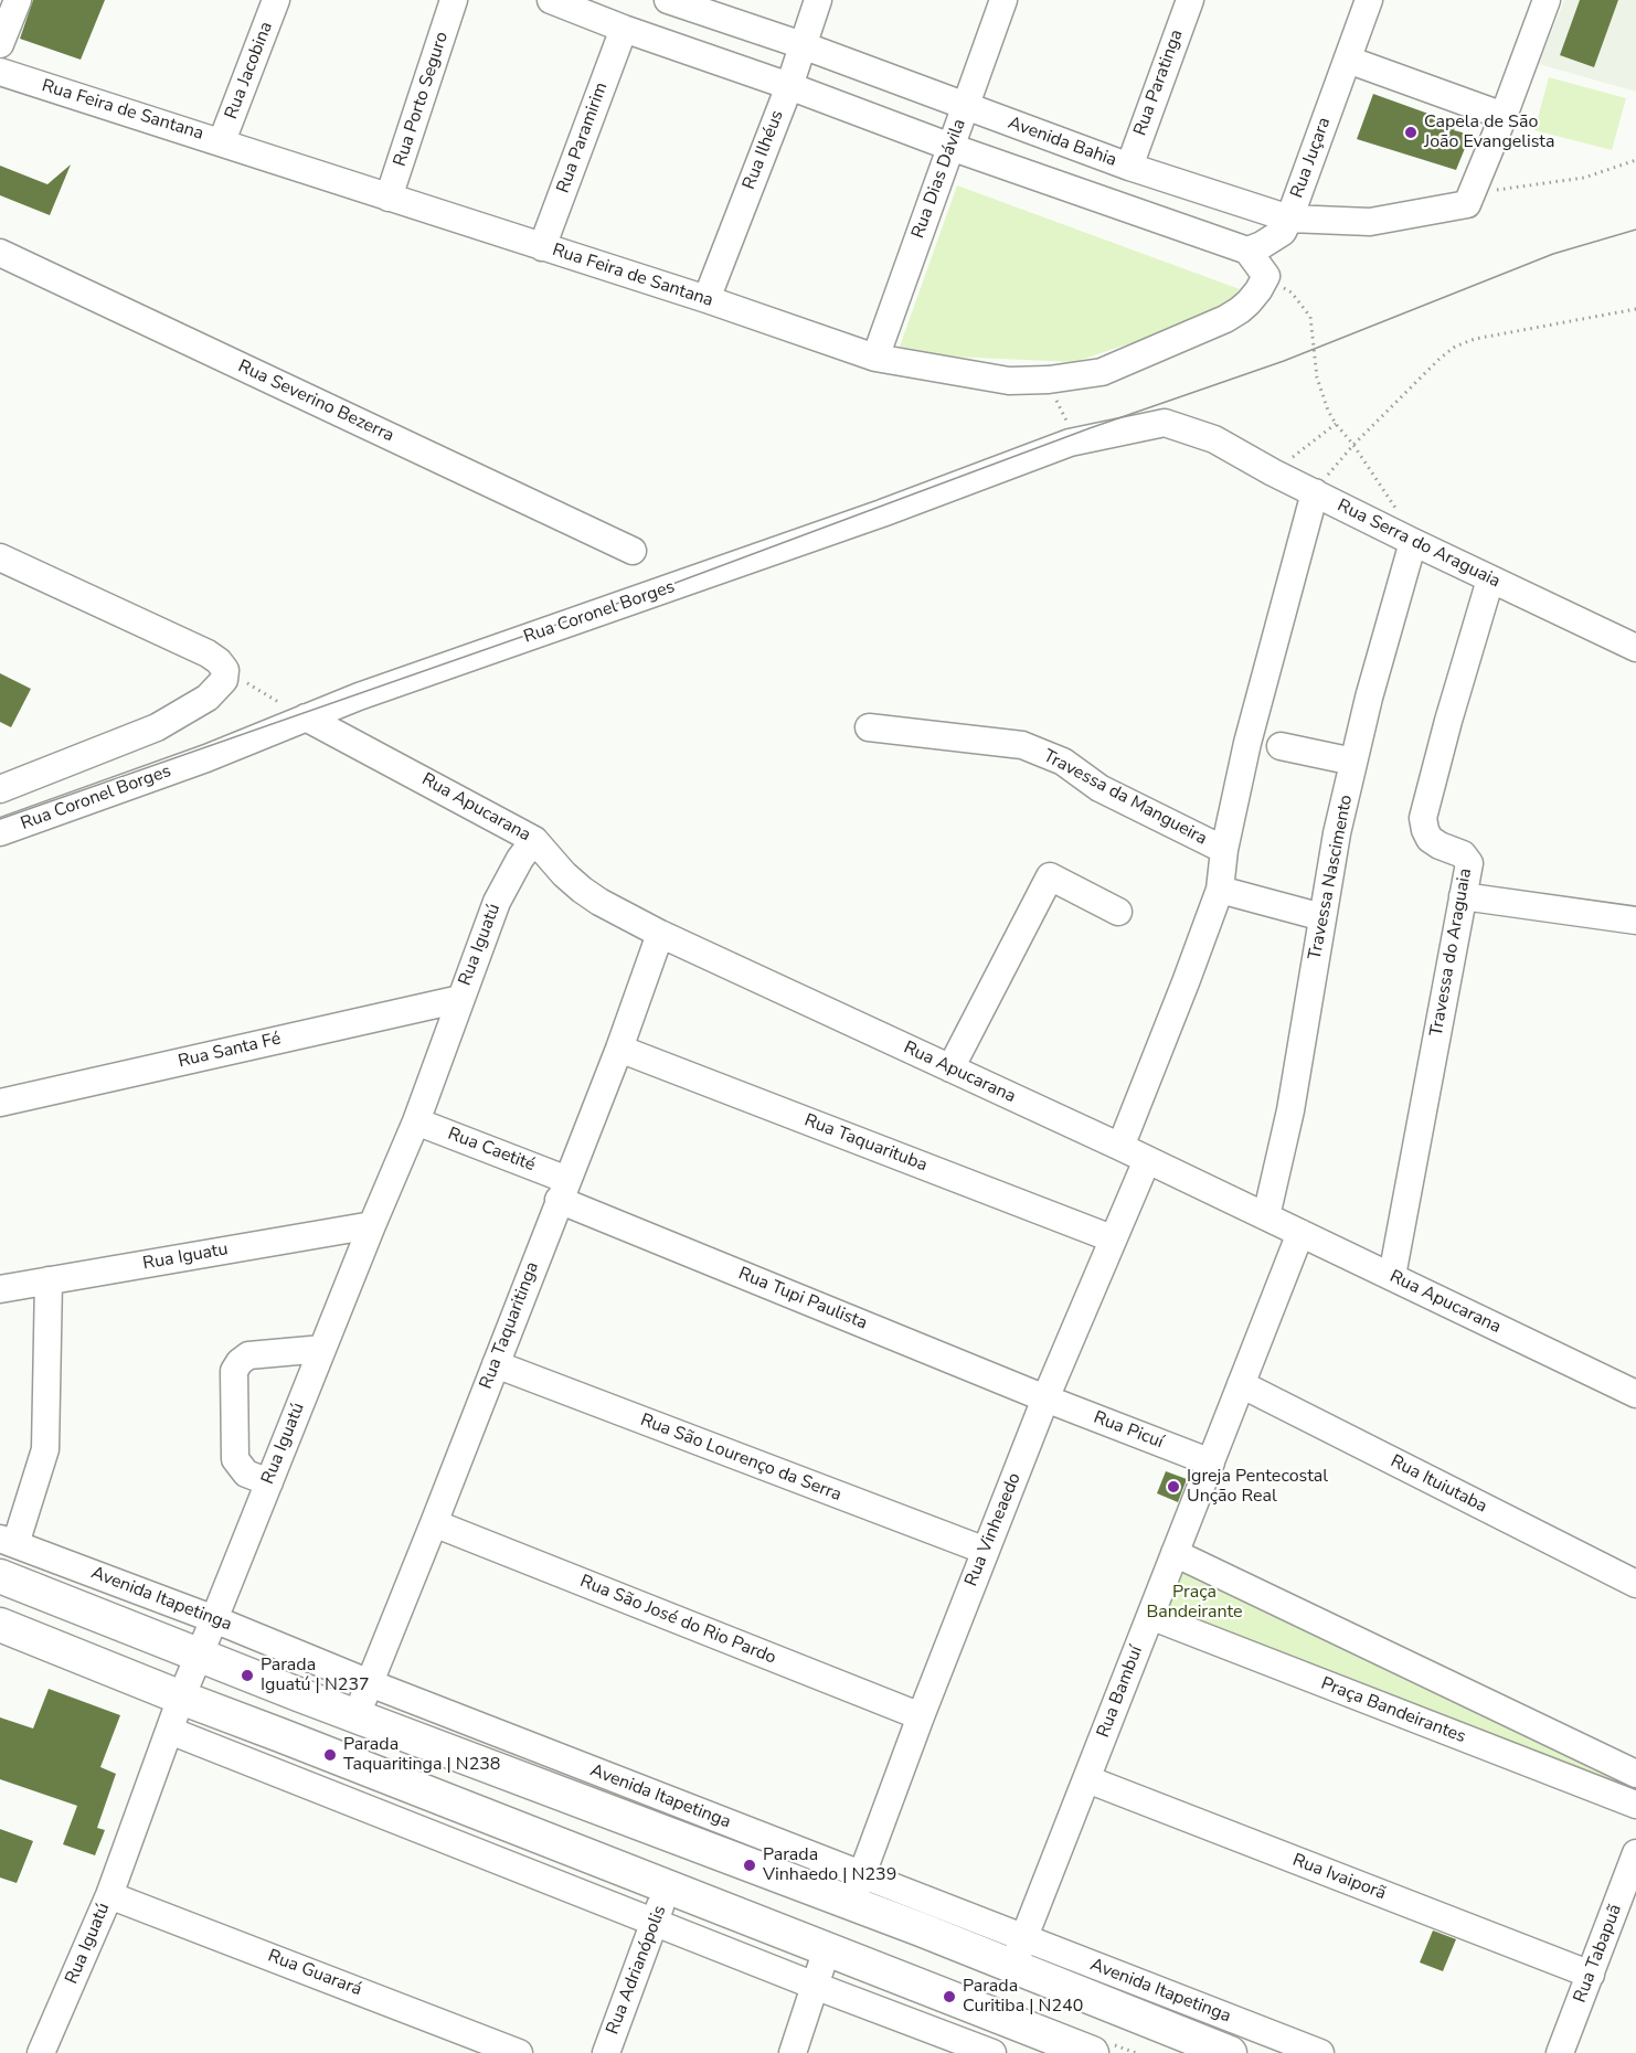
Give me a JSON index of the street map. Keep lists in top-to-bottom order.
{
  "streets": {
    "main road": ["Avenida Itapetinga"],
    "street": [
      "Rua Jacobina",
      "Rua Paratinga",
      "Rua Porto Seguro",
      "Rua Feira de Santana",
      "Rua Paramirim",
      "Avenida Bahia",
      "Rua Ilhéus",
      "Rua Juçara",
      "Rua Dias Dávila",
      "Rua Severino Bezerra",
      "Rua Serra do Araguaia",
      "Rua Coronel Borges",
      "Travessa da Mangueira",
      "Rua Apucarana",
      "Travessa Nascimento",
      "Rua Iguatú",
      "Travessa do Araguaia",
      "Rua Santa Fé",
      "Rua Taquarituba",
      "Rua Caetité",
      "Rua Iguatu",
      "Rua Tupi Paulista",
      "Rua Taquaritinga",
      "Rua Picuí",
      "Rua São Lourenço da Serra",
      "Rua Ituiutaba",
      "Rua Vinheaedo",
      "Rua São José do Rio Pardo",
      "Rua Bambuí",
      "Praça Bandeirantes",
      "Rua Ivaiporã",
      "Rua Tabapuã",
      "Rua Adrianópolis",
      "Rua Guarará"
    ]
  },
  "crossings": [
    ["Rua Jacobina", "Rua Feira de Santana"],
    ["Rua Paratinga", "Avenida Bahia"],
    ["Rua Porto Seguro", "Rua Feira de Santana"],
    ["Rua Feira de Santana", "Rua Paramirim"],
    ["Rua Feira de Santana", "Rua Ilhéus"],
    ["Rua Feira de Santana", "Rua Dias Dávila"],
    ["Avenida Bahia", "Rua Ilhéus"],
    ["Avenida Bahia", "Rua Juçara"],
    ["Avenida Bahia", "Rua Dias Dávila"],
    ["Rua Serra do Araguaia", "Rua Coronel Borges"],
    ["Rua Serra do Araguaia", "Travessa da Mangueira"],
    ["Rua Serra do Araguaia", "Travessa Nascimento"],
    ["Rua Serra do Araguaia", "Travessa do Araguaia"],
    ["Rua Coronel Borges", "Rua Apucarana"],
    ["Travessa da Mangueira", "Rua Apucarana"],
    ["Rua Apucarana", "Travessa Nascimento"],
    ["Rua Apucarana", "Rua Iguatú"],
    ["Rua Apucarana", "Travessa do Araguaia"],
    ["Rua Apucarana", "Rua Taquaritinga"],
    ["Rua Apucarana", "Rua Vinheaedo"],
    ["Rua Apucarana", "Rua Bambuí"],
    ["Rua Iguatú", "Rua Santa Fé"],
    ["Rua Iguatú", "Rua Caetité"],
    ["Rua Iguatú", "Rua Iguatu"],
    ["Rua Iguatú", "Avenida Itapetinga"],
    ["Rua Iguatú", "Rua Guarará"],
    ["Rua Taquarituba", "Rua Taquaritinga"],
    ["Rua Taquarituba", "Rua Vinheaedo"],
    ["Rua Caetité", "Rua Tupi Paulista"],
    ["Rua Caetité", "Rua Taquaritinga"],
    ["Rua Tupi Paulista", "Rua Taquaritinga"],
    ["Rua Tupi Paulista", "Rua Picuí"],
    ["Rua Tupi Paulista", "Rua Vinheaedo"],
    ["Rua Taquaritinga", "Rua São Lourenço da Serra"],
    ["Rua Taquaritinga", "Avenida Itapetinga"],
    ["Rua Taquaritinga", "Rua São José do Rio Pardo"],
    ["Rua Picuí", "Rua Vinheaedo"],
    ["Rua Picuí", "Rua Bambuí"],
    ["Rua São Lourenço da Serra", "Rua Vinheaedo"],
    ["Rua Ituiutaba", "Rua Bambuí"],
    ["Rua Vinheaedo", "Avenida Itapetinga"],
    ["Rua Vinheaedo", "Rua São José do Rio Pardo"],
    ["Avenida Itapetinga", "Rua Bambuí"],
    ["Rua Bambuí", "Praça Bandeirantes"],
    ["Rua Bambuí", "Rua Ivaiporã"],
    ["Rua Ivaiporã", "Rua Tabapuã"]
  ],
  "parks": ["Praça Bandeirante"],
  "places": [
    "Capela de São João Evangelista",
    "Igreja Pentecostal Unção Real",
    "Parada Iguatú | N237",
    "Parada Taquaritinga | N238",
    "Parada Vinhaedo | N239",
    "Parada Curitiba | N240"
  ]
}
